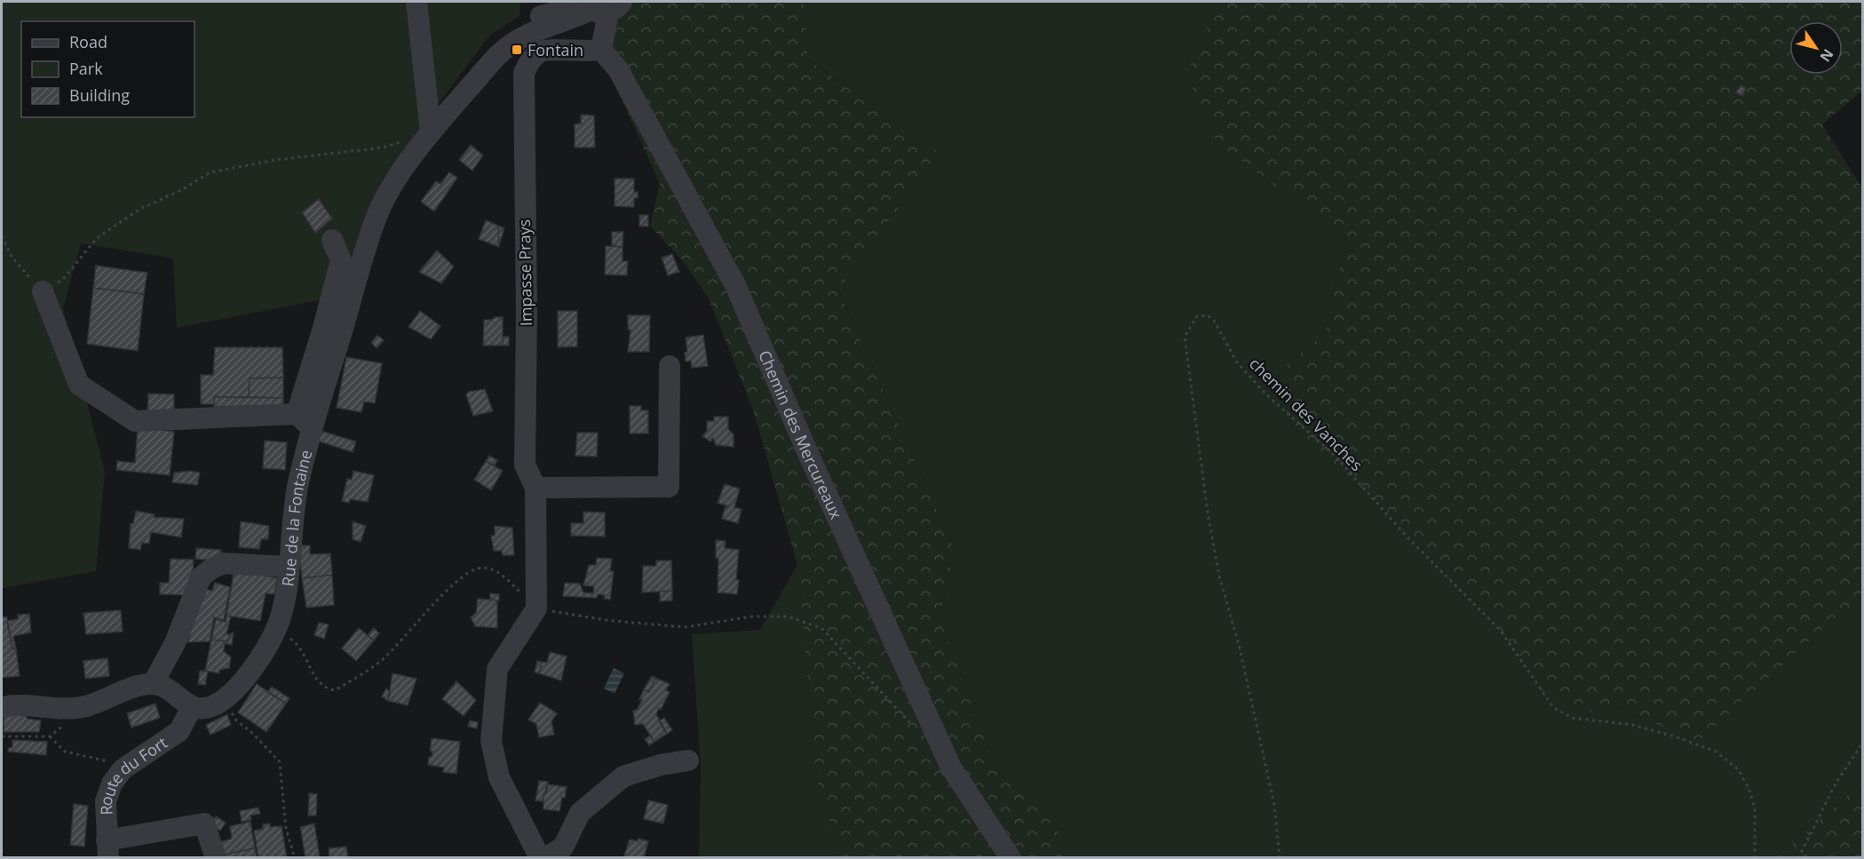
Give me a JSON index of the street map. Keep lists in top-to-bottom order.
{
  "streets": {
    "street": [
      "Impasse Prays",
      "Chemin des Mercureaux",
      "Rue de la Fontaine",
      "Route du Fort"
    ],
    "path": ["chemin des Vanches"]
  },
  "crossings": [
    ["Impasse Prays", "Chemin des Mercureaux"],
    ["Rue de la Fontaine", "Route du Fort"]
  ],
  "places": {
    "transit": ["Fontain"]
  },
  "legend": ["Road", "Park", "Building"],
  "north": "bottom right"
}
